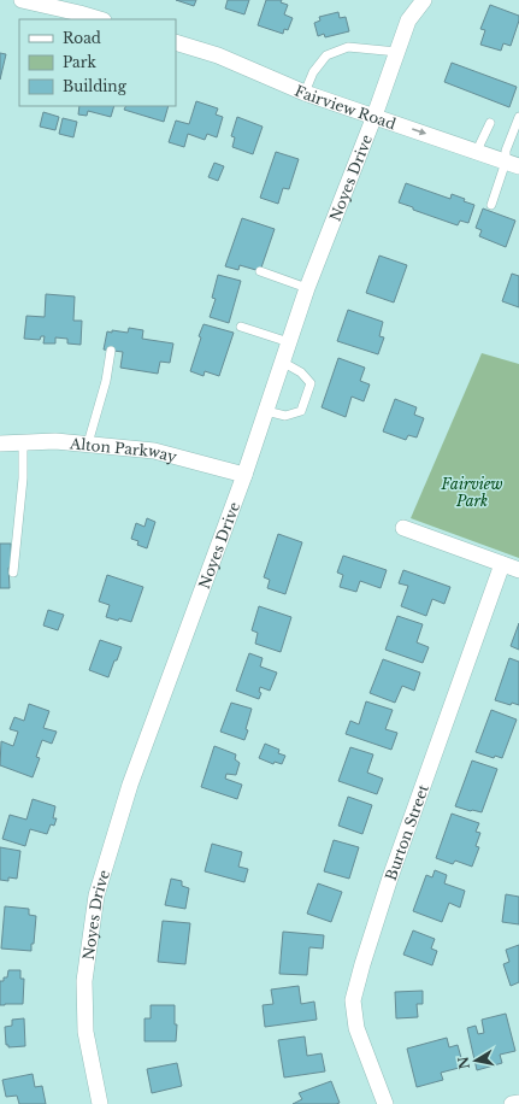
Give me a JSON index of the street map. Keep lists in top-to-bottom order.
{
  "streets": {
    "street": [
      "Fairview Road",
      "Noyes Drive",
      "Alton Parkway",
      "Burton Street"
    ]
  },
  "crossings": [
    ["Fairview Road", "Noyes Drive"],
    ["Noyes Drive", "Alton Parkway"]
  ],
  "parks": ["Fairview Park"],
  "legend": ["Road", "Park", "Building"],
  "north": "left"
}
